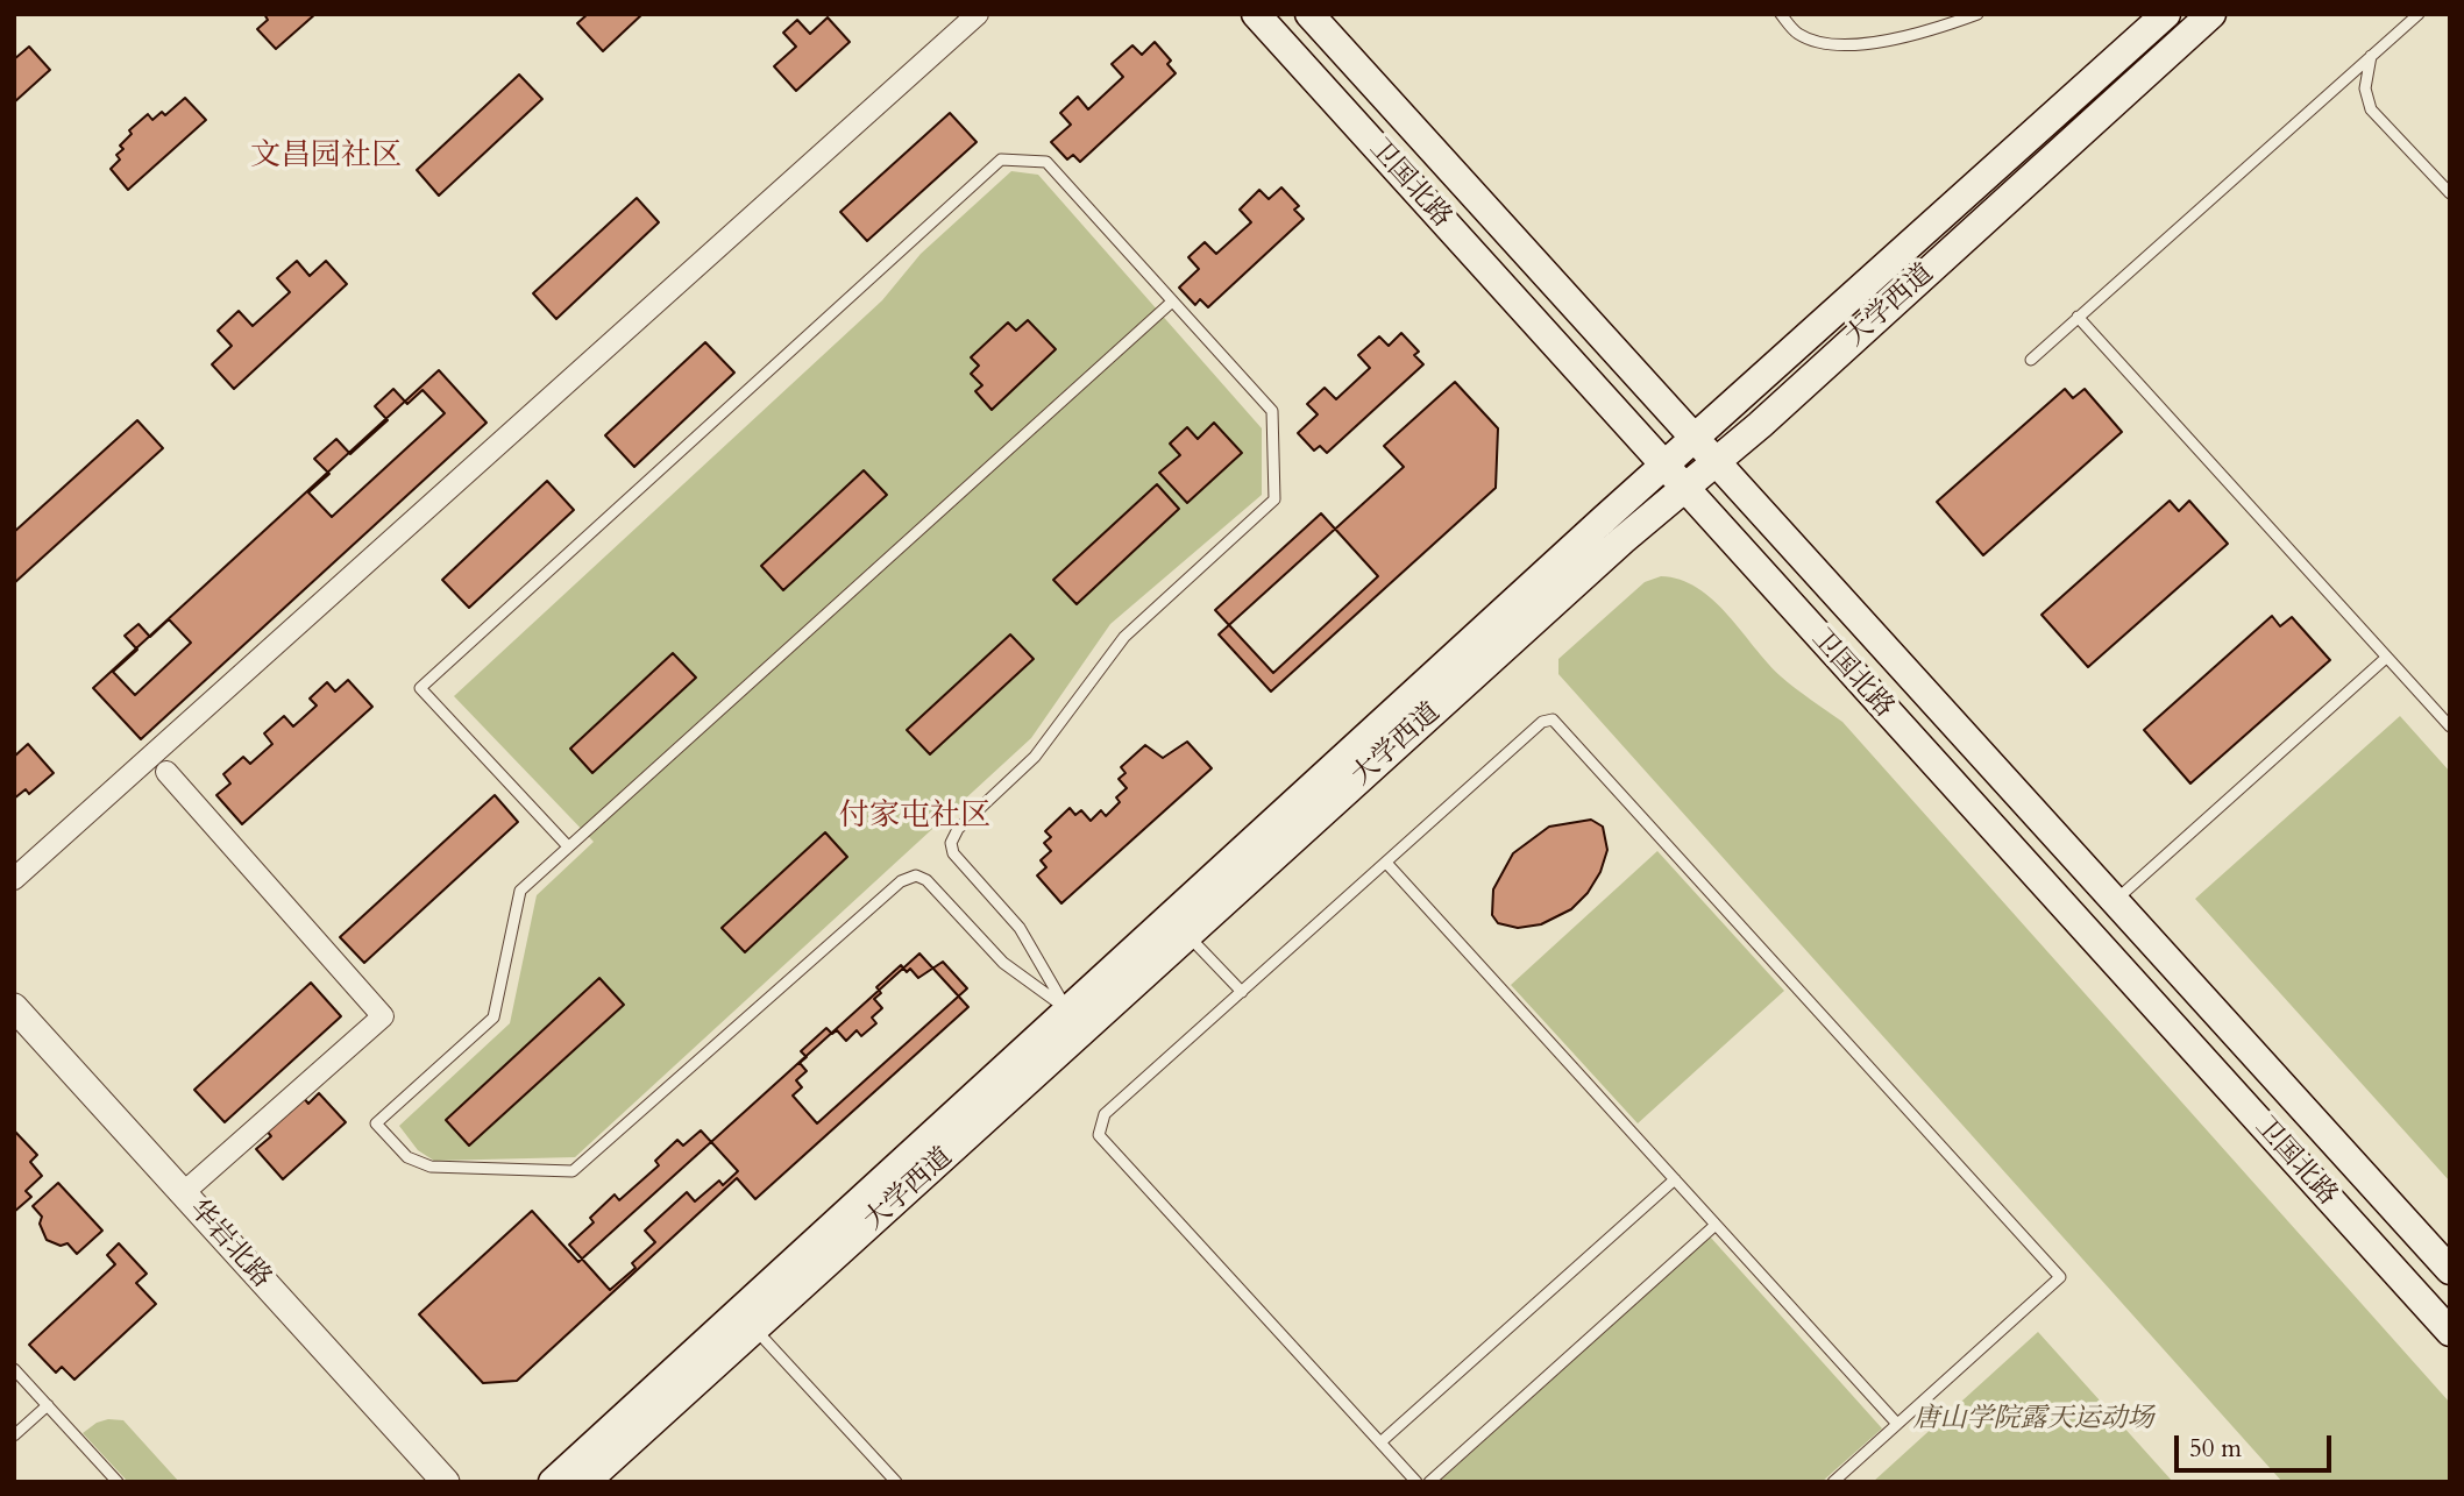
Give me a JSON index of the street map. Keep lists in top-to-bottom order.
{
  "streets": {
    "main road": ["卫国北路", "大学西道"],
    "street": ["华岩北路"]
  },
  "crossings": [
    ["卫国北路", "大学西道"]
  ],
  "districts": ["文昌园社区", "付家屯社区"],
  "parks": ["唐山学院露天运动场"],
  "scale_bar": "50 m"
}
